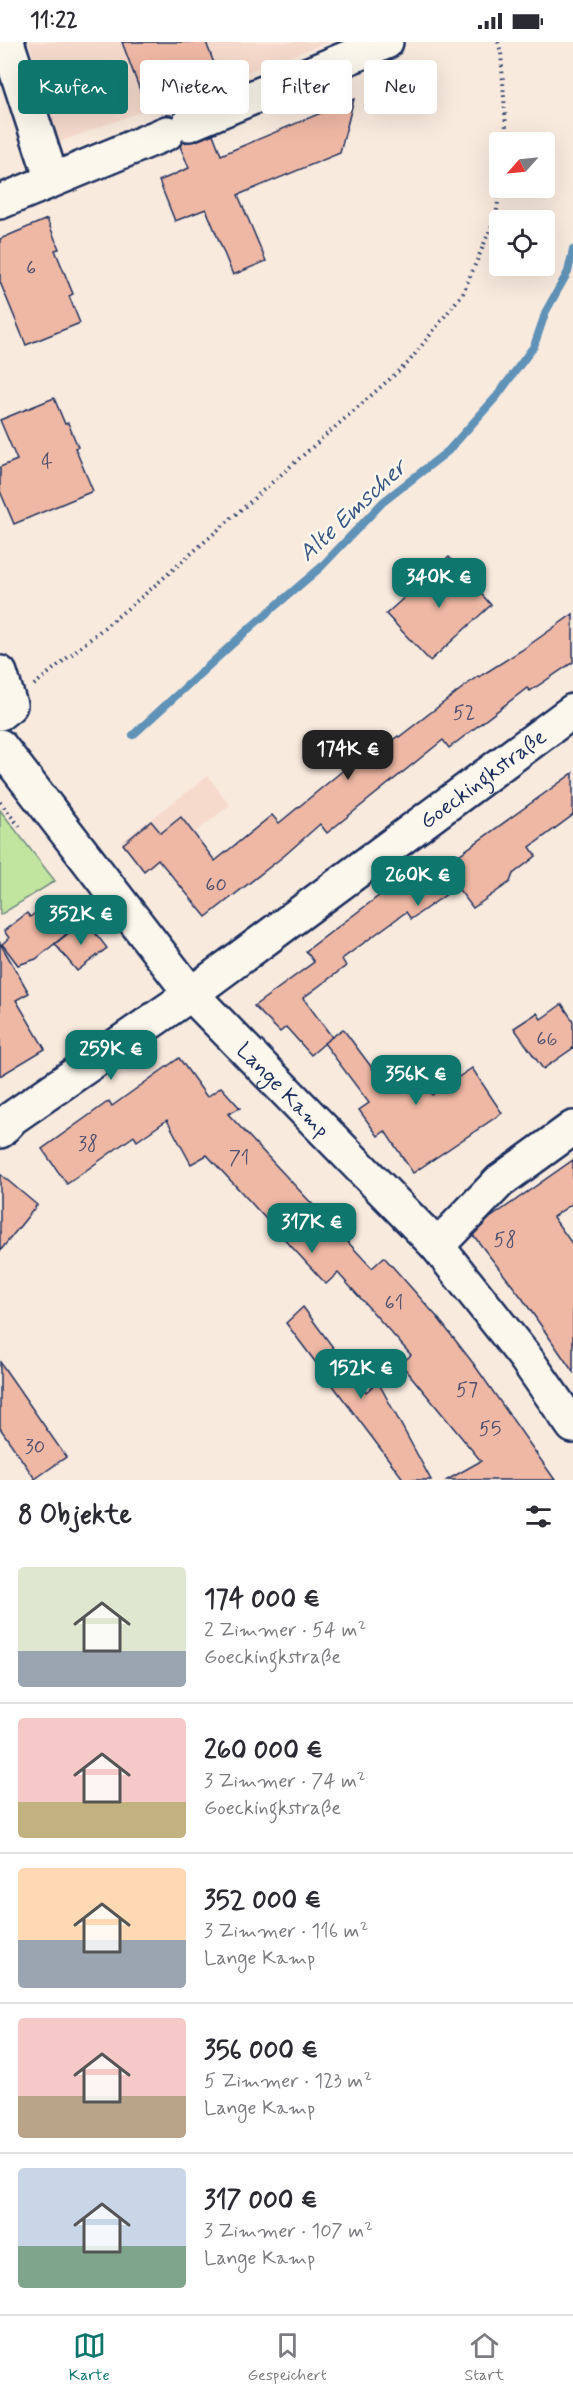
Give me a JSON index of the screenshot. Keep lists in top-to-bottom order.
{
  "streets": {
    "street": ["Goeckingkstraße", "Lange Kamp"]
  },
  "crossings": [
    ["Goeckingkstraße", "Lange Kamp"]
  ],
  "water": ["Alte Emscher"],
  "house_numbers": [
    "6",
    "4",
    "52",
    "60",
    "66",
    "38",
    "71",
    "58",
    "61",
    "57",
    "55",
    "30"
  ],
  "north": "bottom left",
  "page": {
    "status": "11:22",
    "chip": [
      "Kaufen",
      "Mieten",
      "Filter",
      "Neu"
    ],
    "price": [
      "340K €",
      "174K €",
      "260K €",
      "352K €",
      "259K €",
      "356K €",
      "317K €",
      "152K €"
    ],
    "heading": "8 Objekte",
    "list": [
      {
        "name": "174 000 €",
        "note": "2 Zimmer · 54 m² · Goeckingkstraße"
      },
      {
        "name": "260 000 €",
        "note": "3 Zimmer · 74 m² · Goeckingkstraße"
      },
      {
        "name": "352 000 €",
        "note": "3 Zimmer · 116 m² · Lange Kamp"
      },
      {
        "name": "356 000 €",
        "note": "5 Zimmer · 123 m² · Lange Kamp"
      },
      {
        "name": "317 000 €",
        "note": "3 Zimmer · 107 m² · Lange Kamp"
      }
    ],
    "tabs": ["Karte", "Gespeichert", "Start"]
  }
}
